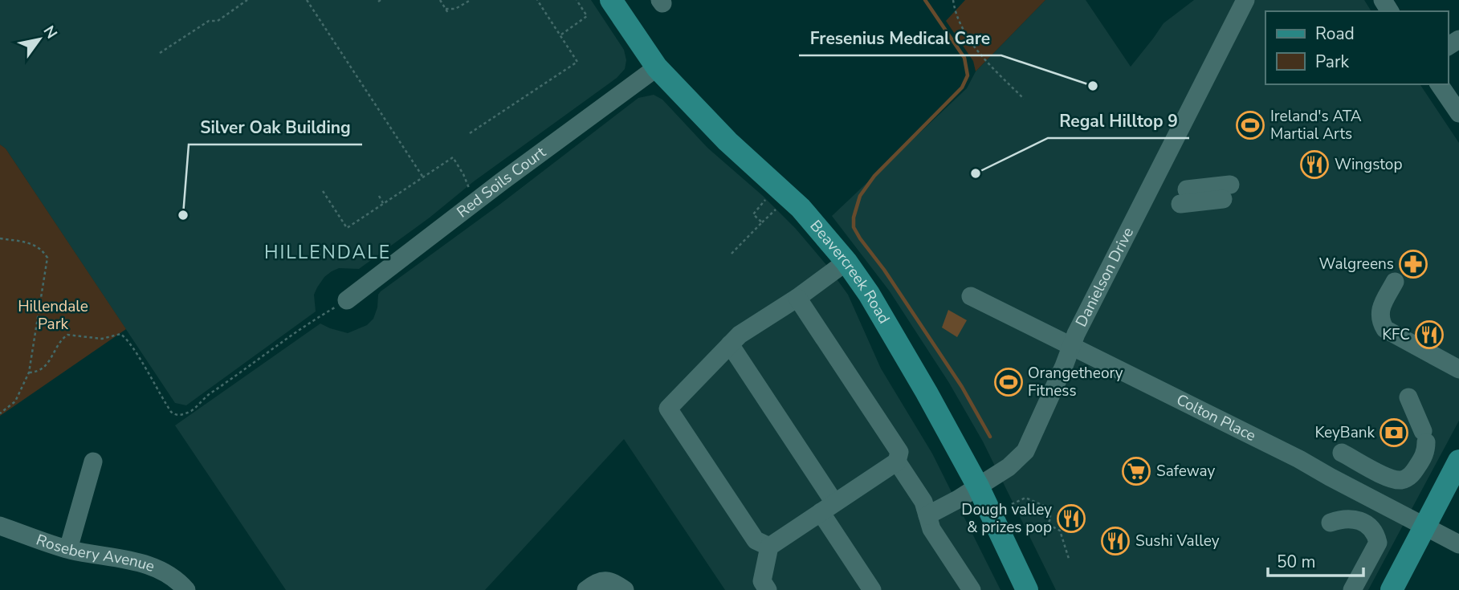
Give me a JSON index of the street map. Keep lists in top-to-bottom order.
{
  "streets": {
    "main road": ["Beavercreek Road"],
    "street": [
      "Red Soils Court",
      "Danielson Drive",
      "Colton Place",
      "Rosebery Avenue"
    ]
  },
  "crossings": [
    ["Red Soils Court", "Beavercreek Road"],
    ["Beavercreek Road", "Danielson Drive"],
    ["Danielson Drive", "Colton Place"]
  ],
  "districts": ["HILLENDALE"],
  "parks": ["Hillendale Park"],
  "places": {
    "other": ["Fresenius Medical Care", "Regal Hilltop 9", "Silver Oak Building"],
    "sports": ["Ireland's ATA Martial Arts", "Orangetheory Fitness"],
    "restaurant": [
      "Wingstop",
      "KFC",
      "Dough valley & prizes pop",
      "Sushi Valley"
    ],
    "pharmacy": ["Walgreens"],
    "bank": ["KeyBank"],
    "supermarket": ["Safeway"]
  },
  "legend": ["Road", "Park"],
  "scale_bar": "50 m",
  "north": "top right"
}
